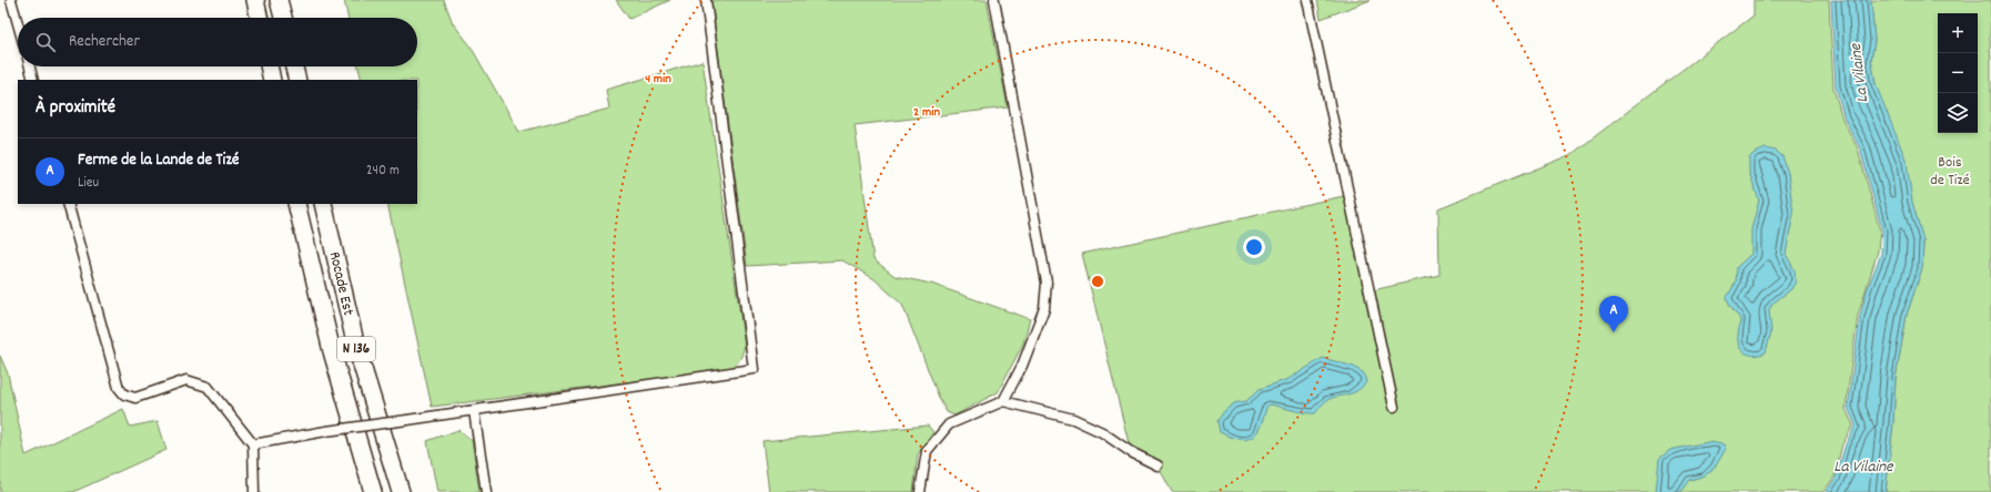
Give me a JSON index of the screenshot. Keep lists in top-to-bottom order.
{
  "streets": {
    "highway": ["Rocade Est", "N 136"]
  },
  "water": ["La Vilaine"],
  "parks": ["Bois de Tizé"],
  "page": {
    "map_buttons": ["+", "−"],
    "search": "Rechercher",
    "heading": "À proximité",
    "list": [
      {
        "mark": "A",
        "name": "Ferme de la Lande de Tizé",
        "note": "Lieu",
        "value": "240 m"
      }
    ],
    "pins": "A"
  },
  "rings": ["4 min", "2 min"]
}
